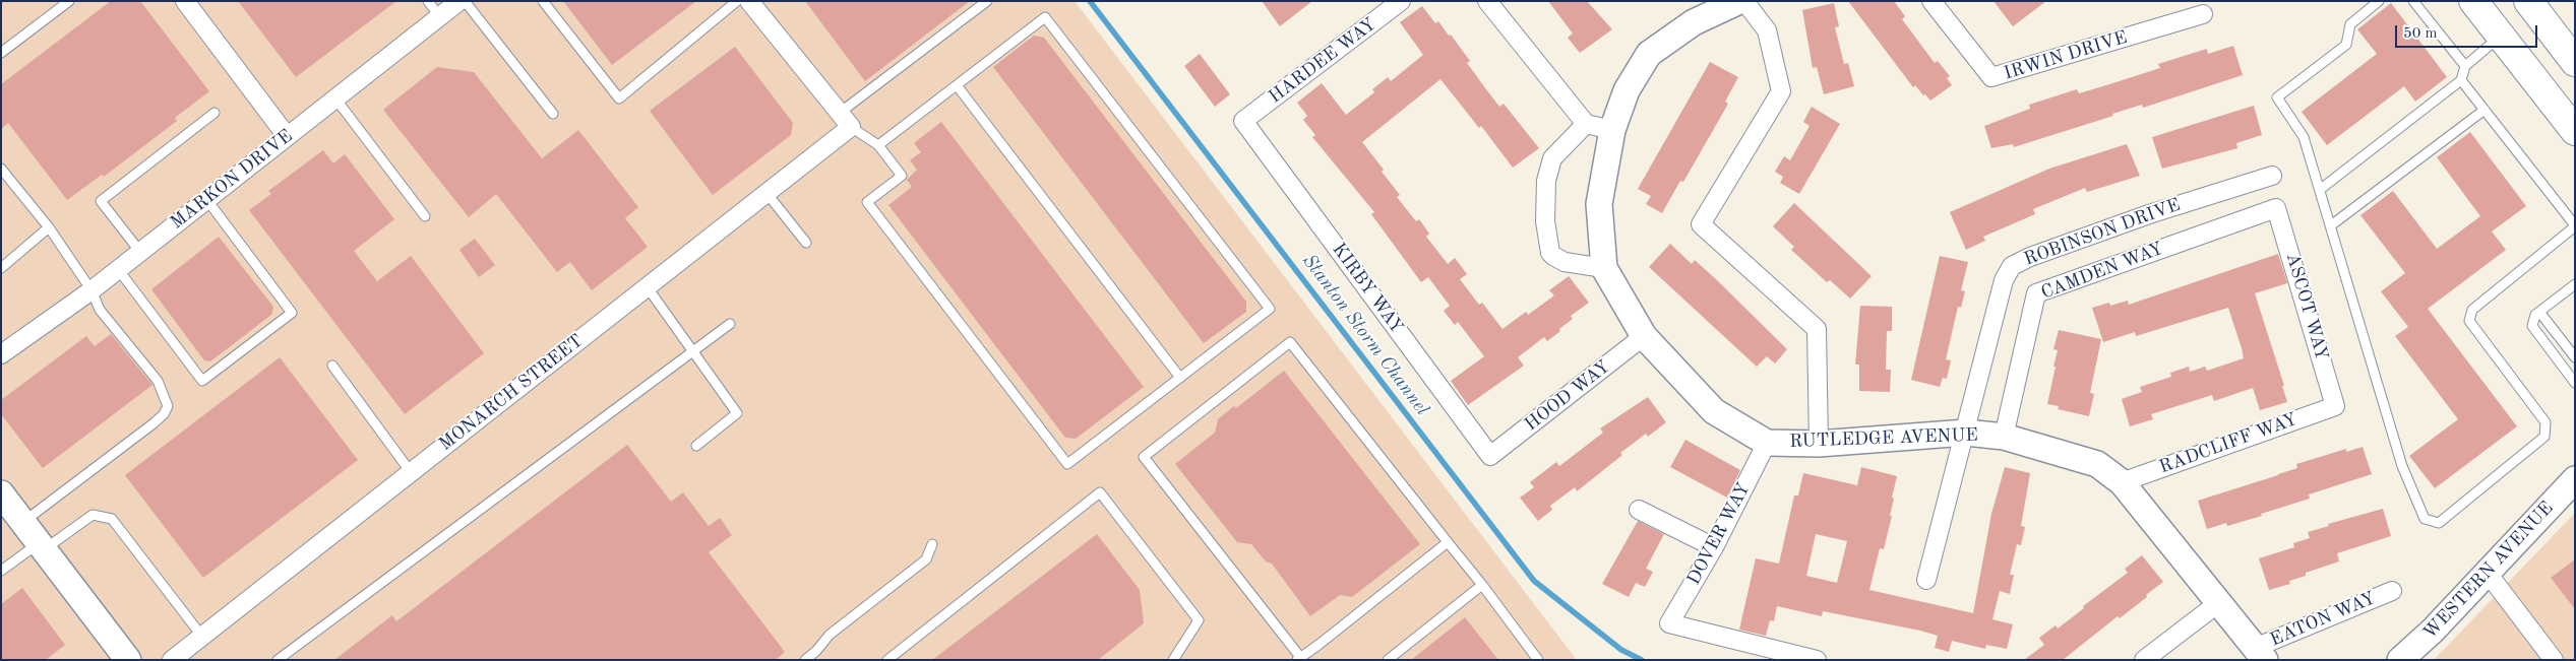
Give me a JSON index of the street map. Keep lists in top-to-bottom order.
{
  "streets": {
    "street": [
      "IRWIN DRIVE",
      "HARDEE WAY",
      "MARKON DRIVE",
      "ROBINSON DRIVE",
      "CAMDEN WAY",
      "KIRBY WAY",
      "ASCOT WAY",
      "MONARCH STREET",
      "HOOD WAY",
      "RUTLEDGE AVENUE",
      "RADCLIFF WAY",
      "DOVER WAY",
      "WESTERN AVENUE",
      "EATON WAY"
    ]
  },
  "crossings": [
    ["HARDEE WAY", "KIRBY WAY"],
    ["ROBINSON DRIVE", "RUTLEDGE AVENUE"],
    ["CAMDEN WAY", "ASCOT WAY"],
    ["CAMDEN WAY", "RUTLEDGE AVENUE"],
    ["KIRBY WAY", "HOOD WAY"],
    ["ASCOT WAY", "RADCLIFF WAY"],
    ["HOOD WAY", "RUTLEDGE AVENUE"],
    ["RUTLEDGE AVENUE", "RADCLIFF WAY"],
    ["RUTLEDGE AVENUE", "DOVER WAY"],
    ["RUTLEDGE AVENUE", "EATON WAY"]
  ],
  "water": ["Stanton Storm Channel"],
  "scale_bar": "50 m"
}
